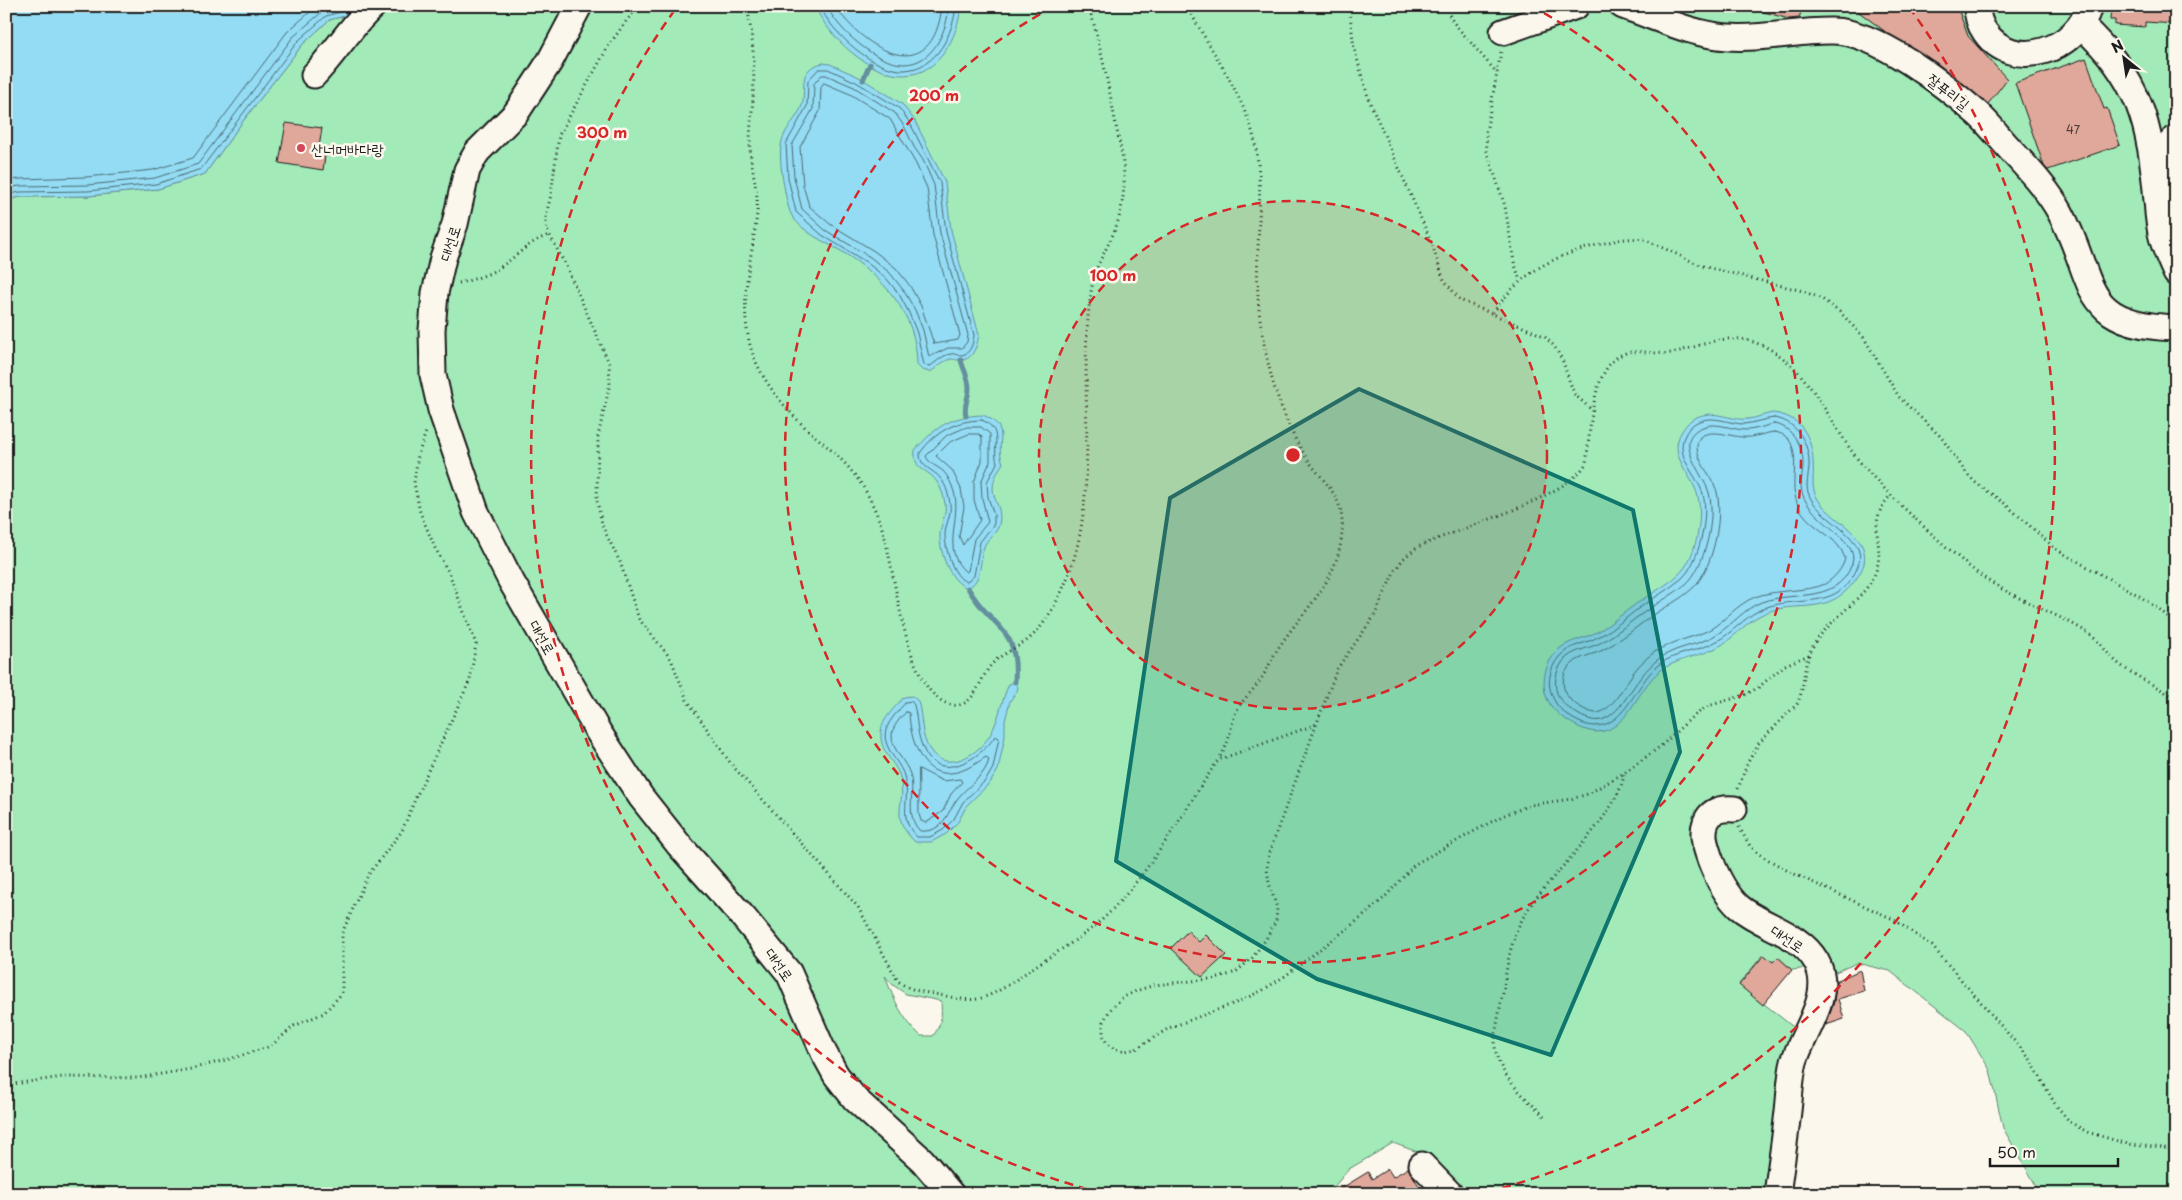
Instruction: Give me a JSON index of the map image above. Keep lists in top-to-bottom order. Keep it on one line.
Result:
{"streets":{"lane":["잘푸리길","대선로"]},"places":["산너머바다랑"],"house_numbers":["47"],"scale_bar":"50 m","north":"top left","rings":["200 m","300 m","100 m"]}
